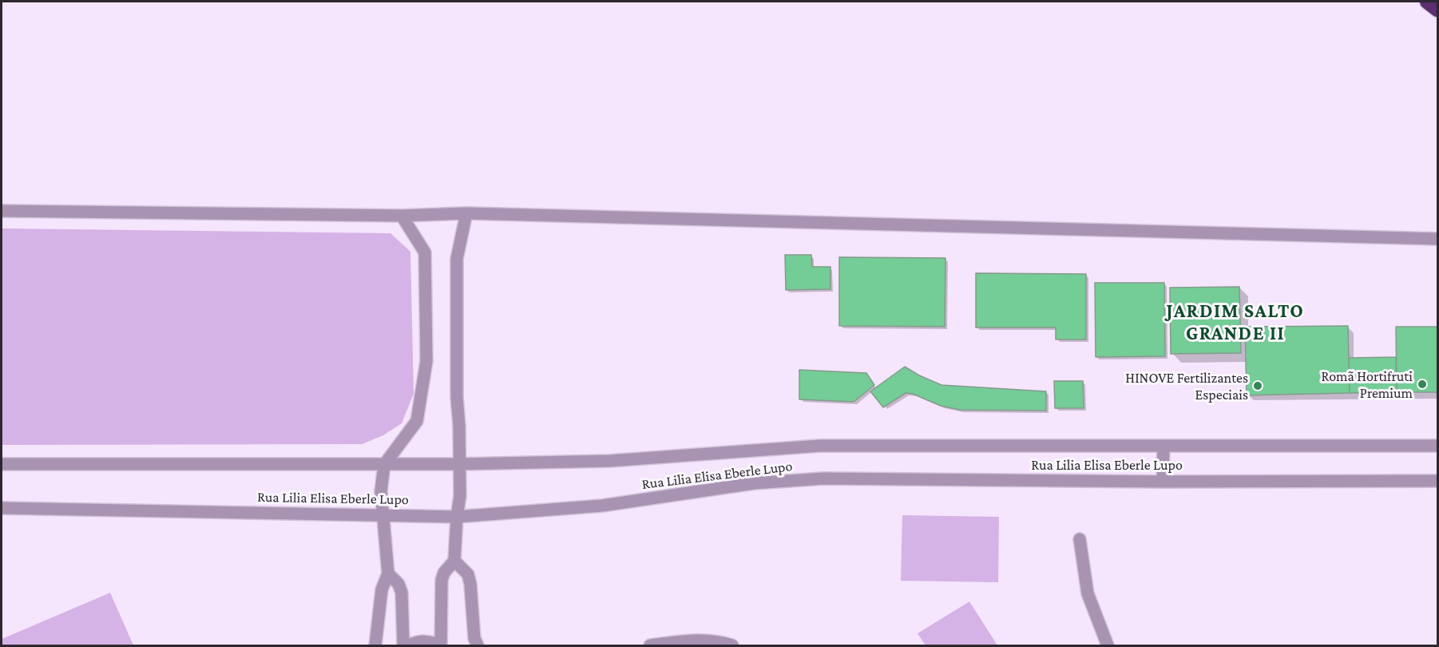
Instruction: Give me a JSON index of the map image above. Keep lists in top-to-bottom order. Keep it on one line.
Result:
{"streets":{"street":["Rua Lilia Elisa Eberle Lupo"]},"districts":["JARDIM SALTO GRANDE II"],"places":["Romã Hortifruti Premium","HINOVE Fertilizantes Especiais"]}
